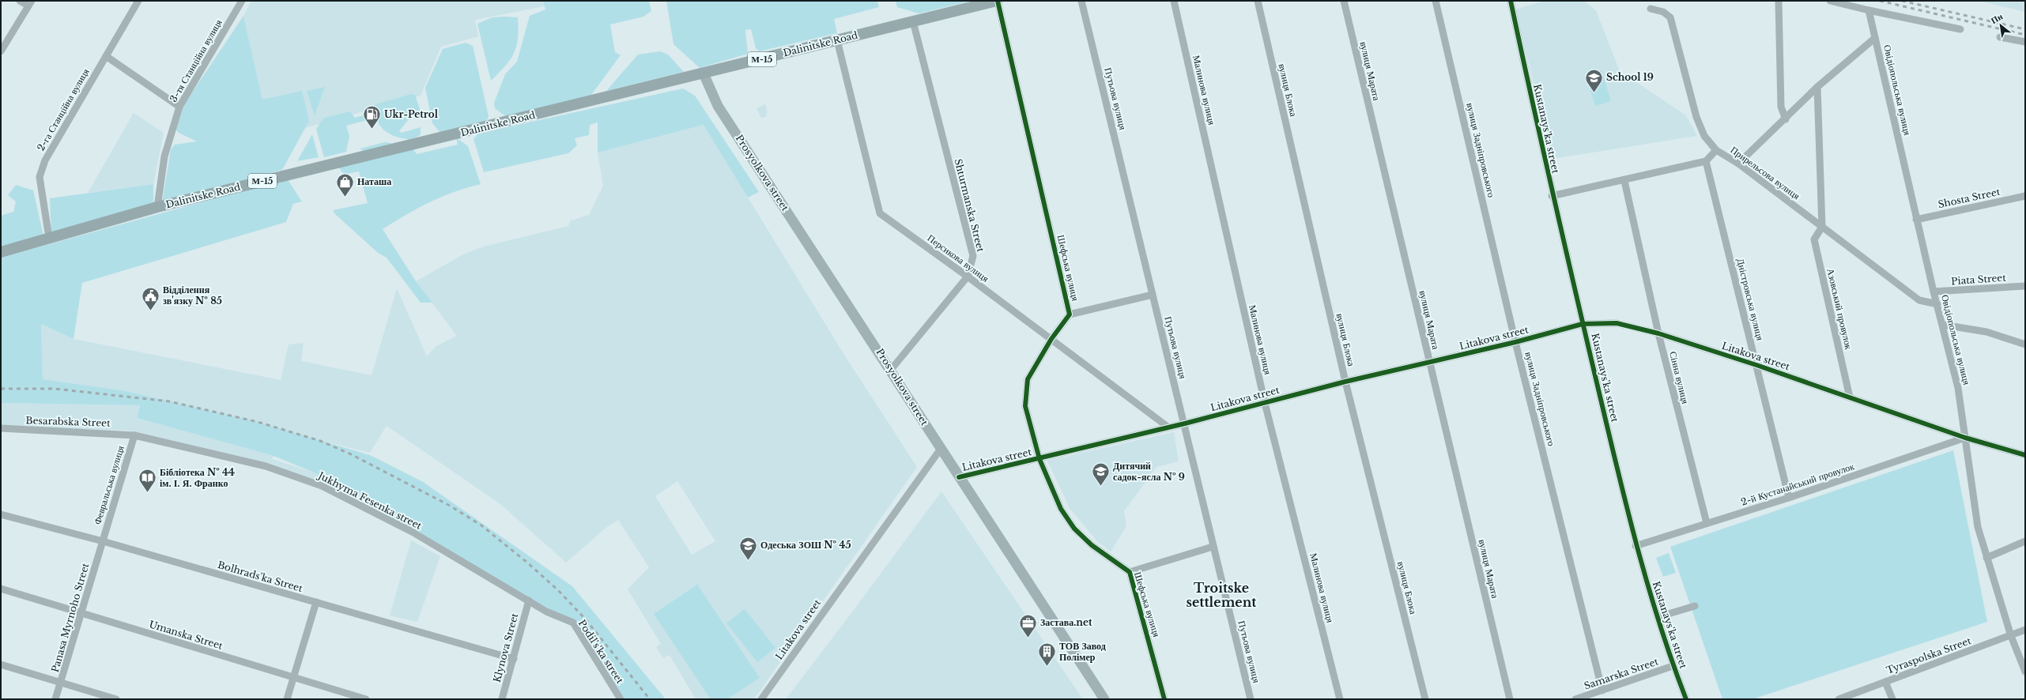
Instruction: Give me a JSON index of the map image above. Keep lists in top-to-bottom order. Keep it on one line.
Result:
{"streets":{"main road":["Dalinitske Road","М-15"],"street":["3-тя Станційна вулиця","вулиця Марата","Малинова вулиця","вулиця Блока","Овідіопольська вулиця","Путьова вулиця","2-га Станційна вулиця","Kustanays'ka street","вулиця Задніпровського","Prosyolkova street","Прирельсова вулиця","Shosta Street","Shturmanska Street","Персикова вулиця","Шефська вулиця","Piata Street","Дністровська вулиця","Азовський провулок","Litakova street","Сінна вулиця","Besarabska Street","2-й Кустанайський провулок","Февральська вулиця","Jukhyma Fesenka street","Bolhrads'ka Street","Panasa Myrnoho Street","Umanska Street","Klynova Street","Podil's'ka street","Tyraspolska Street","Samarska Street"]},"crossings":[["Dalinitske Road","3-тя Станційна вулиця"],["Dalinitske Road","2-га Станційна вулиця"],["Dalinitske Road","Prosyolkova street"],["Dalinitske Road","Shturmanska Street"],["Dalinitske Road","Персикова вулиця"],["Dalinitske Road","Шефська вулиця"],["вулиця Марата","Litakova street"],["Малинова вулиця","Litakova street"],["вулиця Блока","Litakova street"],["Овідіопольська вулиця","Прирельсова вулиця"],["Овідіопольська вулиця","Shosta Street"],["Овідіопольська вулиця","Piata Street"],["Овідіопольська вулиця","Litakova street"],["Овідіопольська вулиця","2-й Кустанайський провулок"],["Овідіопольська вулиця","Tyraspolska Street"],["Путьова вулиця","Litakova street"],["Kustanays'ka street","Litakova street"],["Kustanays'ka street","2-й Кустанайський провулок"],["Kustanays'ka street","Samarska Street"],["вулиця Задніпровського","Litakova street"],["вулиця Задніпровського","Samarska Street"],["Prosyolkova street","Shturmanska Street"],["Prosyolkova street","Litakova street"],["Прирельсова вулиця","Азовський провулок"],["Shturmanska Street","Персикова вулиця"],["Персикова вулиця","Шефська вулиця"],["Персикова вулиця","Litakova street"],["Шефська вулиця","Litakova street"],["Дністровська вулиця","Litakova street"],["Дністровська вулиця","2-й Кустанайський провулок"],["Азовський провулок","Litakova street"],["Litakova street","Сінна вулиця"],["Litakova street","2-й Кустанайський провулок"],["Сінна вулиця","2-й Кустанайський провулок"],["Besarabska Street","Февральська вулиця"],["Besarabska Street","Jukhyma Fesenka street"],["Февральська вулиця","Jukhyma Fesenka street"],["Февральська вулиця","Bolhrads'ka Street"],["Февральська вулиця","Panasa Myrnoho Street"],["Jukhyma Fesenka street","Klynova Street"],["Jukhyma Fesenka street","Podil's'ka street"],["Bolhrads'ka Street","Panasa Myrnoho Street"],["Bolhrads'ka Street","Klynova Street"],["Panasa Myrnoho Street","Umanska Street"],["Klynova Street","Podil's'ka street"]],"districts":["Troitske settlement"],"places":{"school or university":["School 19","Дитячий садок-ясла № 9","Одеська ЗОШ № 45"],"fuel station":["Ukr-Petrol"],"shop":["Наташа"],"public building":["Відділення зв'язку № 85"],"library":["Бібліотека № 44 ім. І. Я. Франко"],"office":["Застава.net"],"building":["ТОВ Завод Полімер"]},"north":"top left"}
